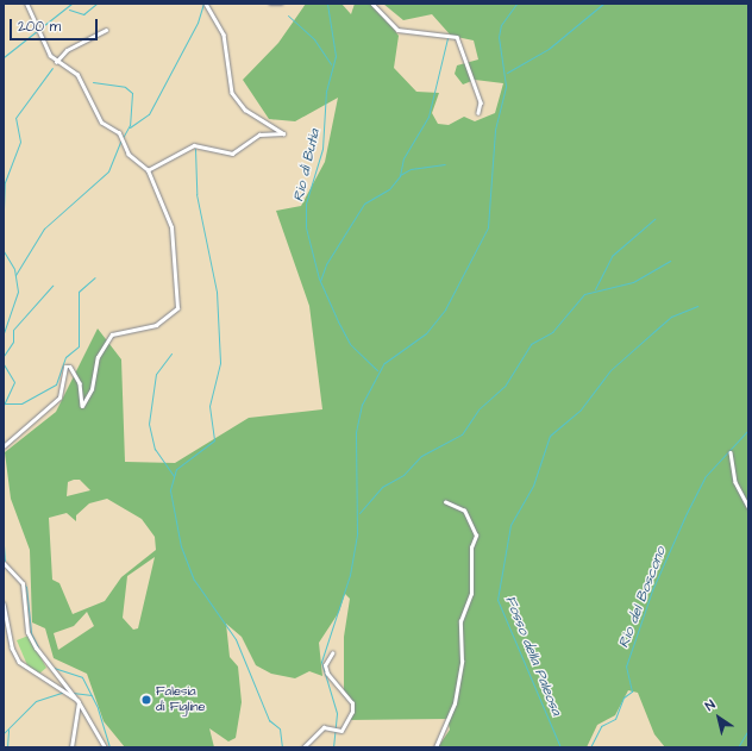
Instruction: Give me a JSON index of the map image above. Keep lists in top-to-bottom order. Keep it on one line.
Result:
{"water":["Rio di Butia","Rio del Boscono","Fosso della Paleosa"],"places":["Falesia di Figline"],"scale_bar":"200 m","north":"top left"}
